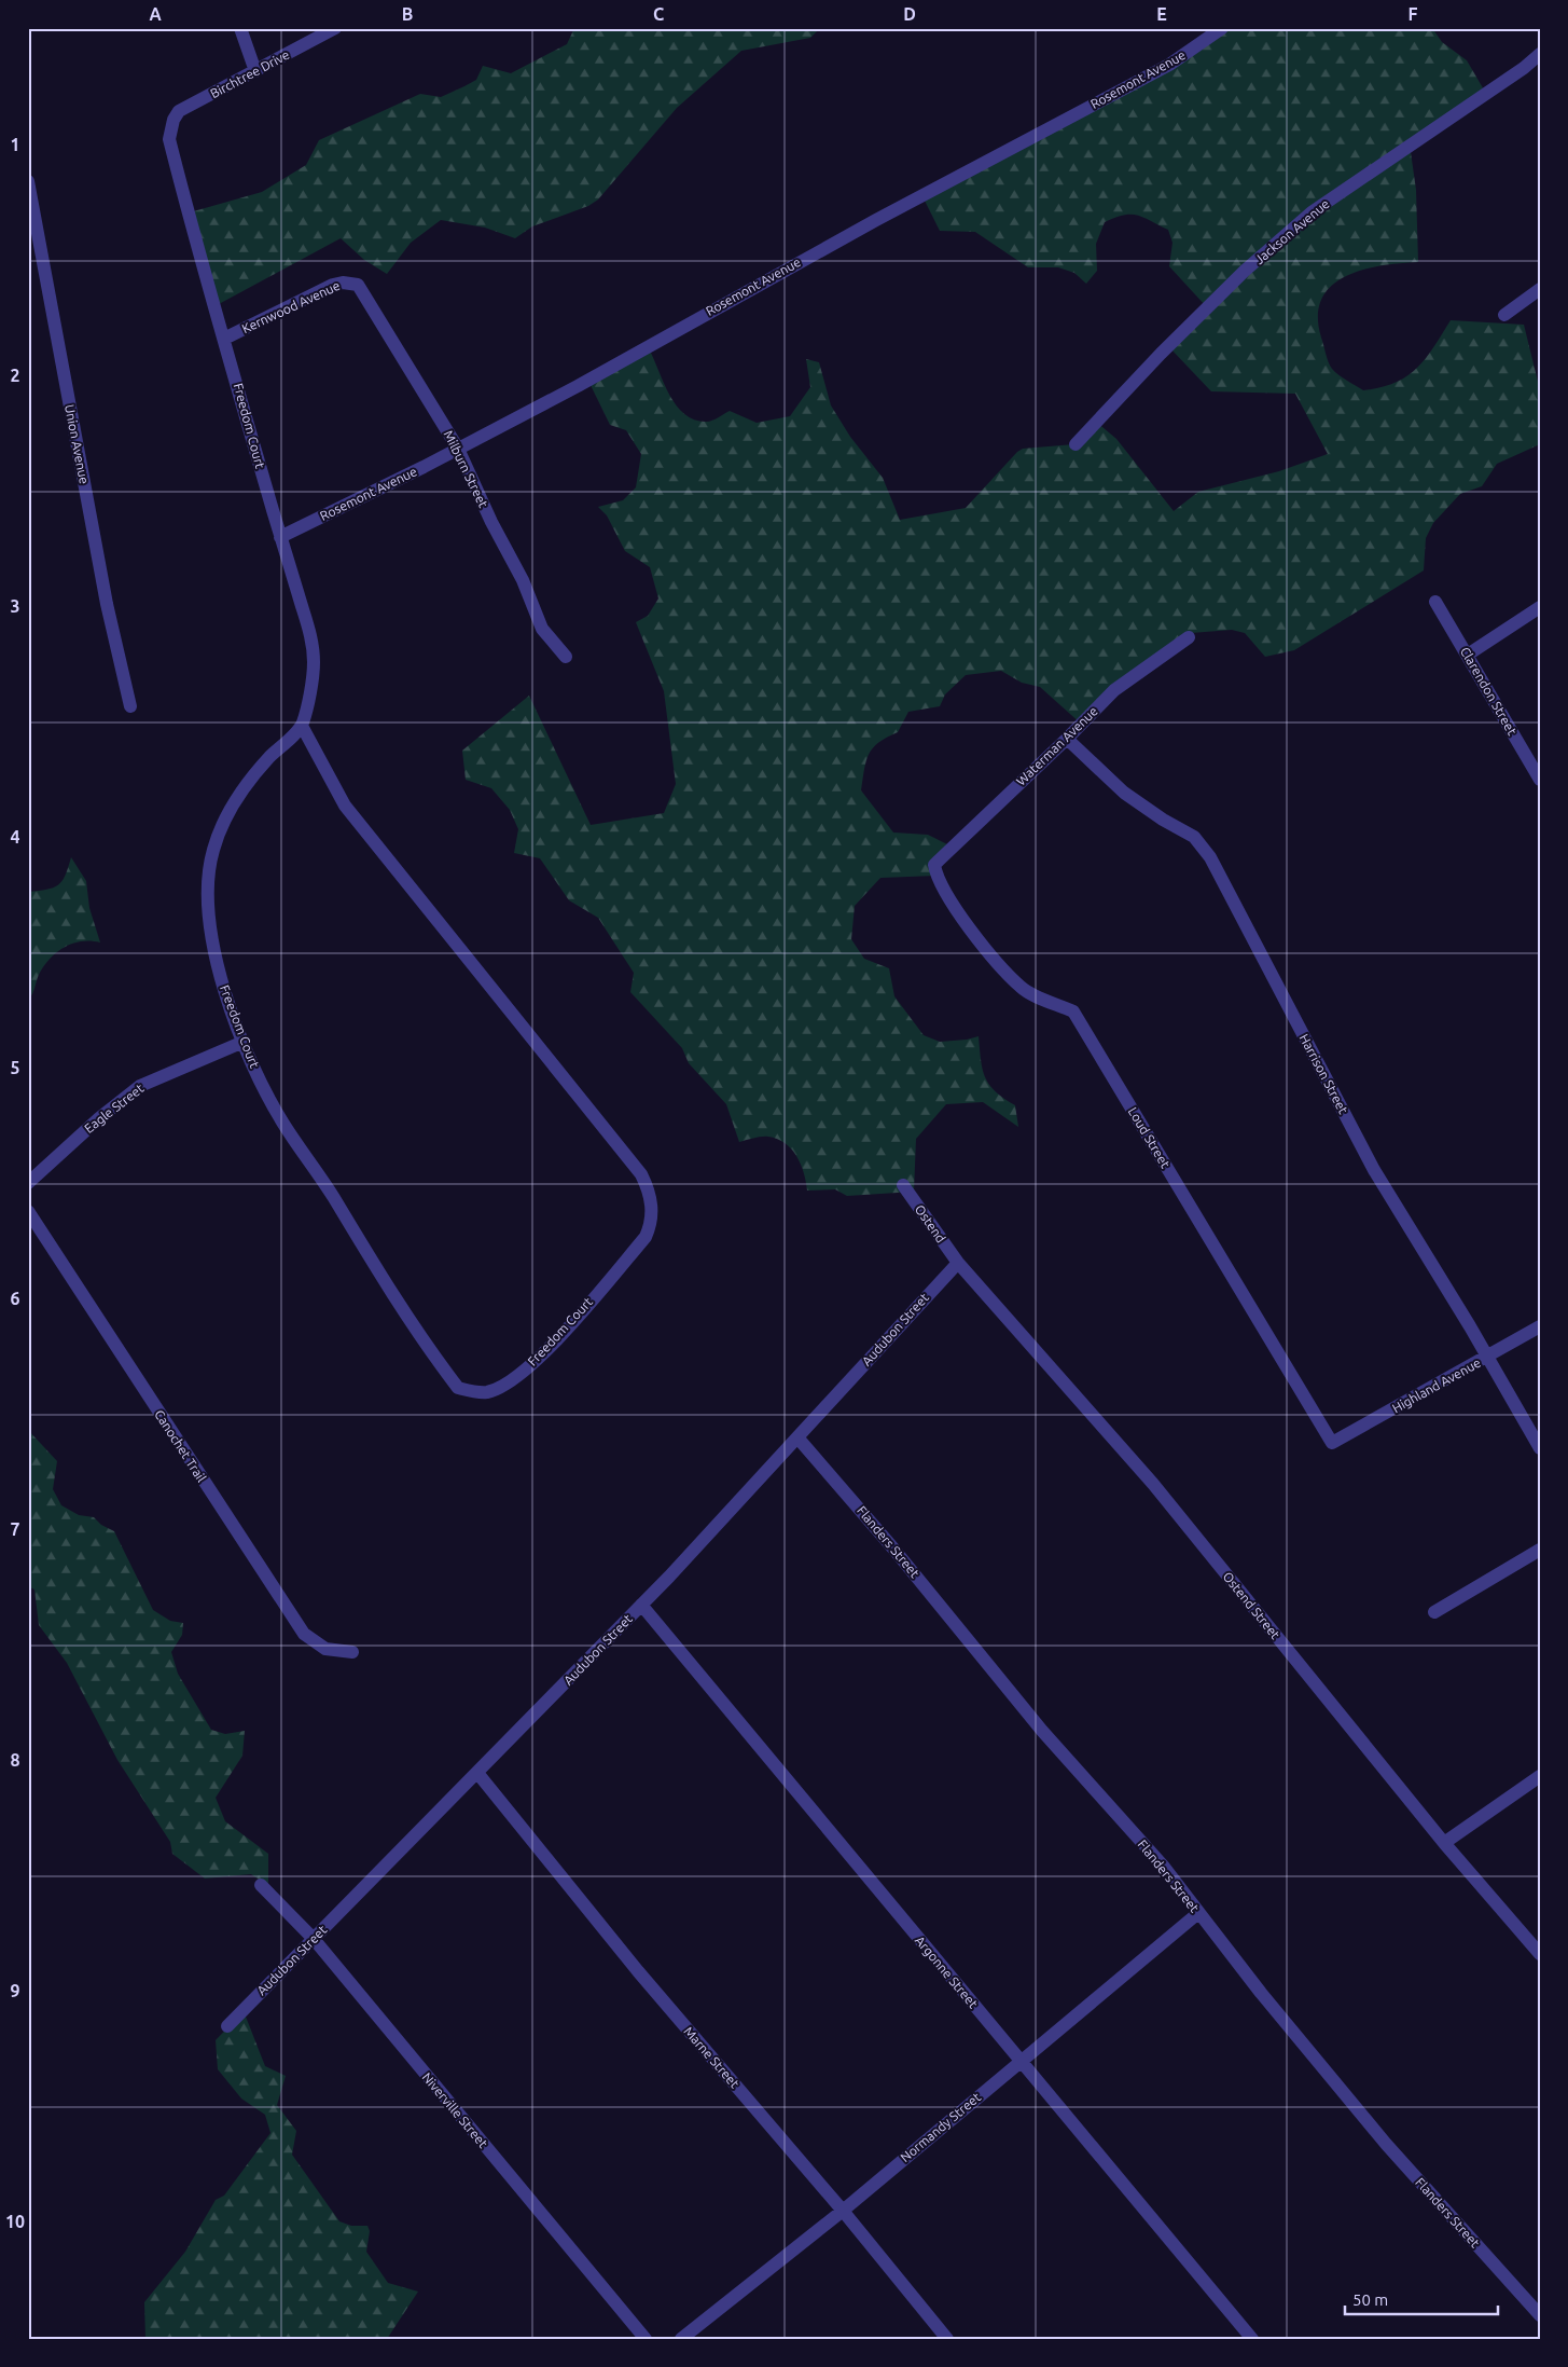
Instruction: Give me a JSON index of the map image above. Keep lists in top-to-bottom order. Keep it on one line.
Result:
{"streets":{"street":["Birchtree Drive","Rosemont Avenue","Jackson Avenue","Kernwood Avenue","Freedom Court","Union Avenue","Milburn Street","Clarendon Street","Waterman Avenue","Harrison Street","Eagle Street","Loud Street","Ostend","Audubon Street","Highland Avenue","Canochet Trail","Flanders Street","Ostend Street","Argonne Street","Marne Street","Niverville Street","Normandy Street"]},"crossings":[["Birchtree Drive","Freedom Court"],["Rosemont Avenue","Freedom Court"],["Rosemont Avenue","Milburn Street"],["Kernwood Avenue","Freedom Court"],["Kernwood Avenue","Milburn Street"],["Freedom Court","Eagle Street"],["Waterman Avenue","Harrison Street"],["Waterman Avenue","Loud Street"],["Harrison Street","Highland Avenue"],["Loud Street","Highland Avenue"],["Ostend","Audubon Street"],["Ostend","Ostend Street"],["Audubon Street","Flanders Street"],["Audubon Street","Ostend Street"],["Audubon Street","Argonne Street"],["Audubon Street","Marne Street"],["Audubon Street","Niverville Street"],["Flanders Street","Normandy Street"],["Argonne Street","Normandy Street"],["Marne Street","Normandy Street"]],"scale_bar":"50 m","grid":{"columns":["A","B","C","D","E","F"],"rows":["1","2","3","4","5","6","7","8","9","10"]}}
